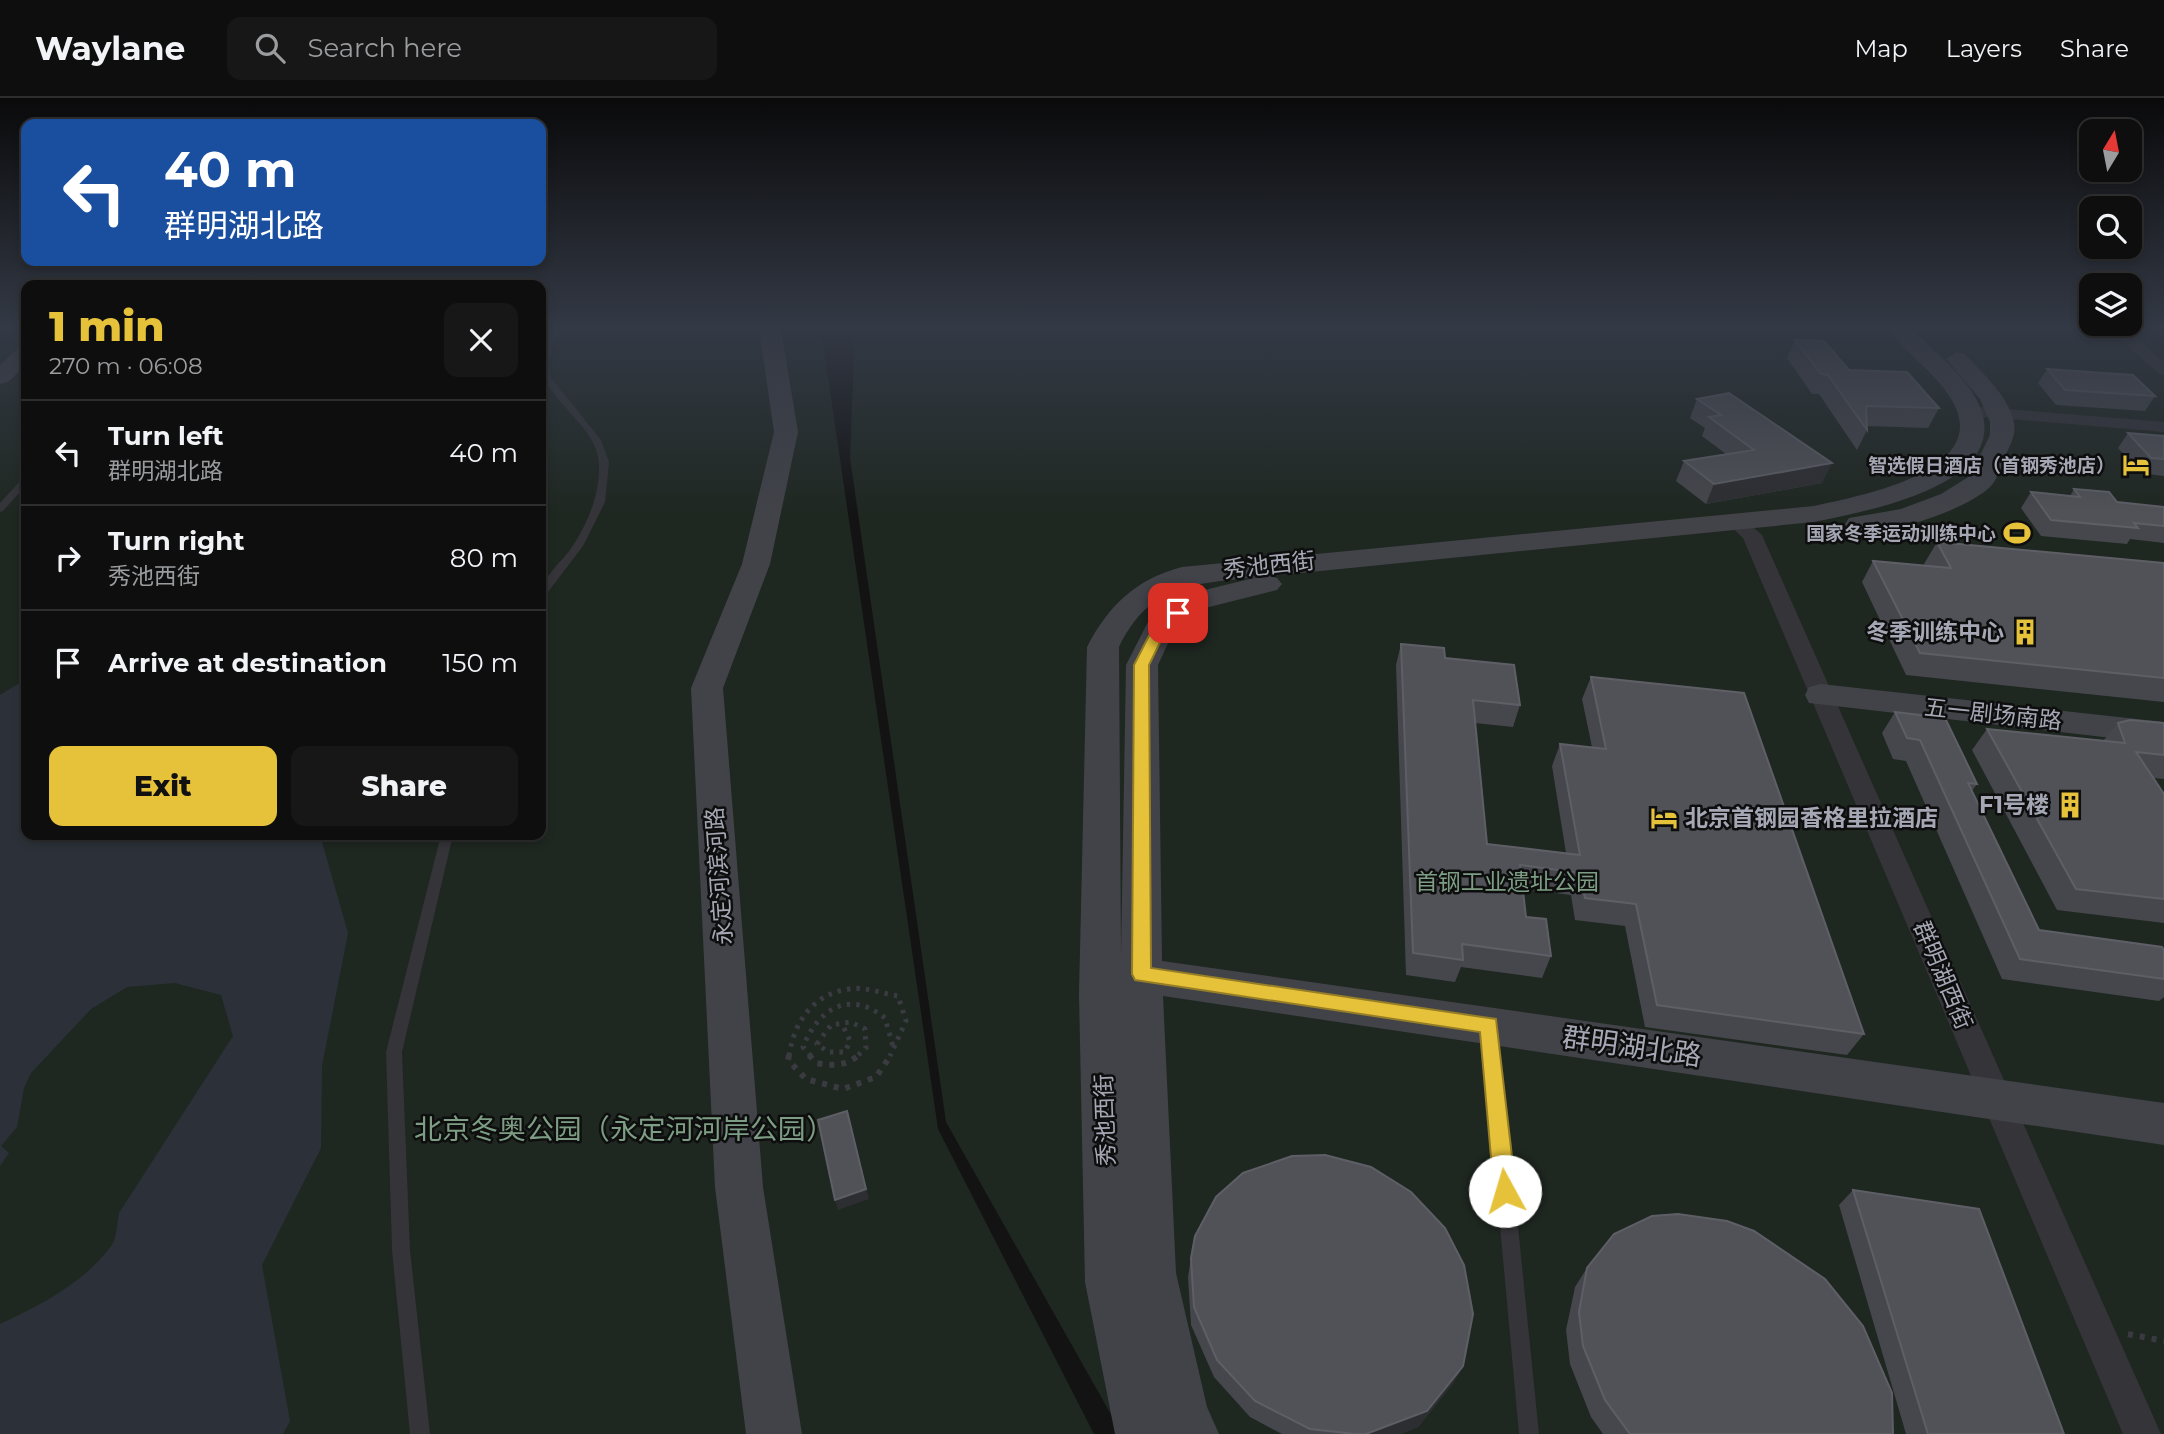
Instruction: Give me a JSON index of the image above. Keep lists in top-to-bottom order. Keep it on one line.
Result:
{"streets":{"street":["秀池西街","五一剧场南路","永定河滨河路","群明湖西街","群明湖北路"]},"crossings":[["秀池西街","群明湖西街"],["秀池西街","群明湖北路"],["五一剧场南路","群明湖西街"],["群明湖西街","群明湖北路"]],"parks":["首钢工业遗址公园","北京冬奥公园（永定河河岸公园）"],"places":{"hotel":["智选假日酒店（首钢秀池店）","北京首钢园香格里拉酒店"],"sports":["国家冬季运动训练中心"],"building":["冬季训练中心","F1号楼"]},"north":"top","page":{"header":"Waylane","search":"Search here","nav":["Map","Layers","Share"],"turn":["40 m","群明湖北路"],"heading":["1 min","270 m · 06:08"],"list":[{"name":"Turn left","note":"群明湖北路","value":"40 m"},{"name":"Turn right","note":"秀池西街","value":"80 m"},{"name":"Arrive at destination","value":"150 m"}],"buttons":["Exit","Share"]}}
